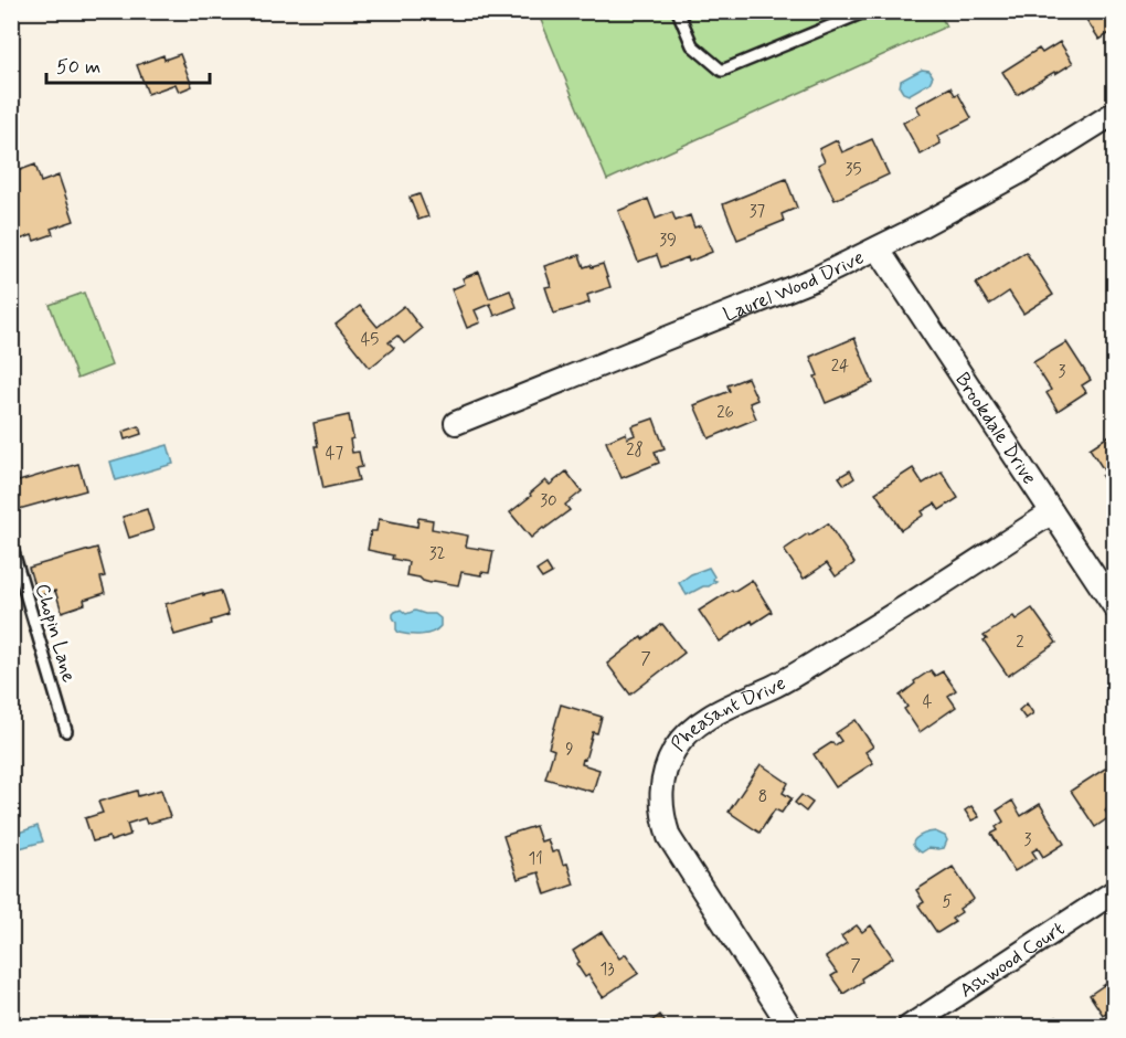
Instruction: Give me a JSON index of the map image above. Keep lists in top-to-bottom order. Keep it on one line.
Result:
{"streets":{"street":["Laurel Wood Drive","Brookdale Drive","Pheasant Drive","Ashwood Court"],"lane":["Chopin Lane"]},"crossings":[["Laurel Wood Drive","Brookdale Drive"],["Brookdale Drive","Pheasant Drive"]],"house_numbers":["35","37","39","45","24","3","26","28","47","30","32","2","7","4","9","8","3","11","5","7","13"],"scale_bar":"50 m"}
